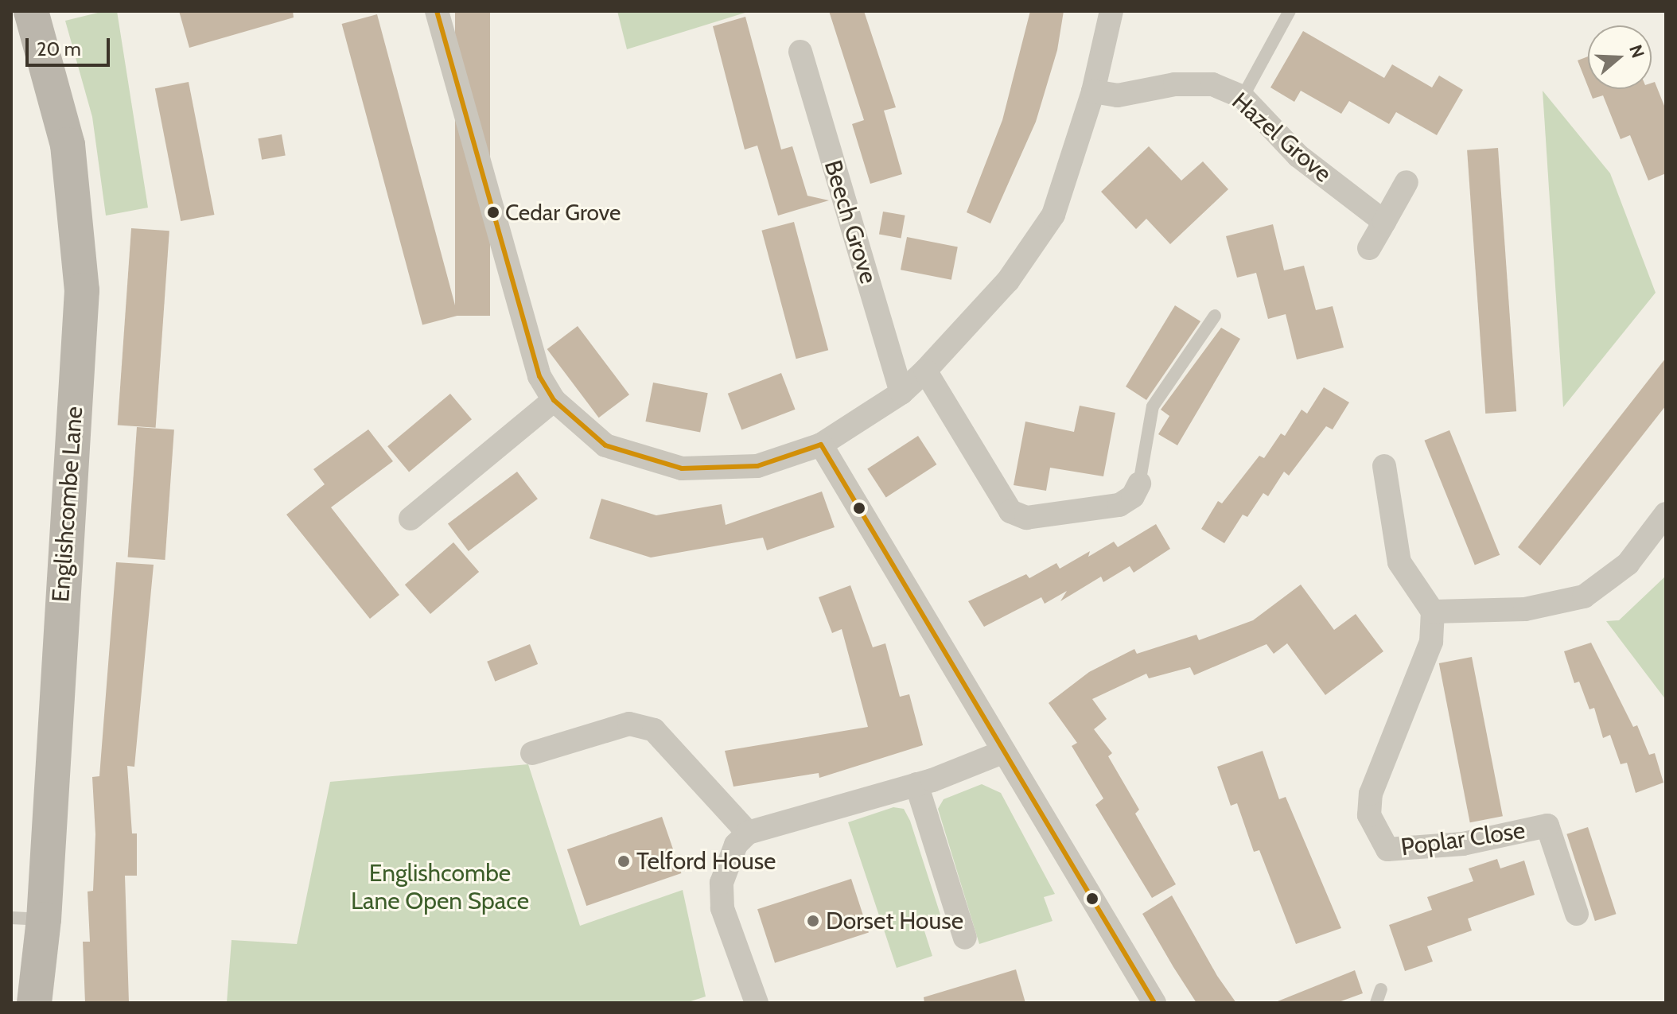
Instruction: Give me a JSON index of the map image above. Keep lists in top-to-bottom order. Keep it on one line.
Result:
{"streets":{"street":["Hazel Grove","Beech Grove","Englishcombe Lane","Poplar Close"]},"parks":["Englishcombe Lane Open Space"],"places":["Cedar Grove","Telford House","Dorset House"],"scale_bar":"20 m","north":"right"}
